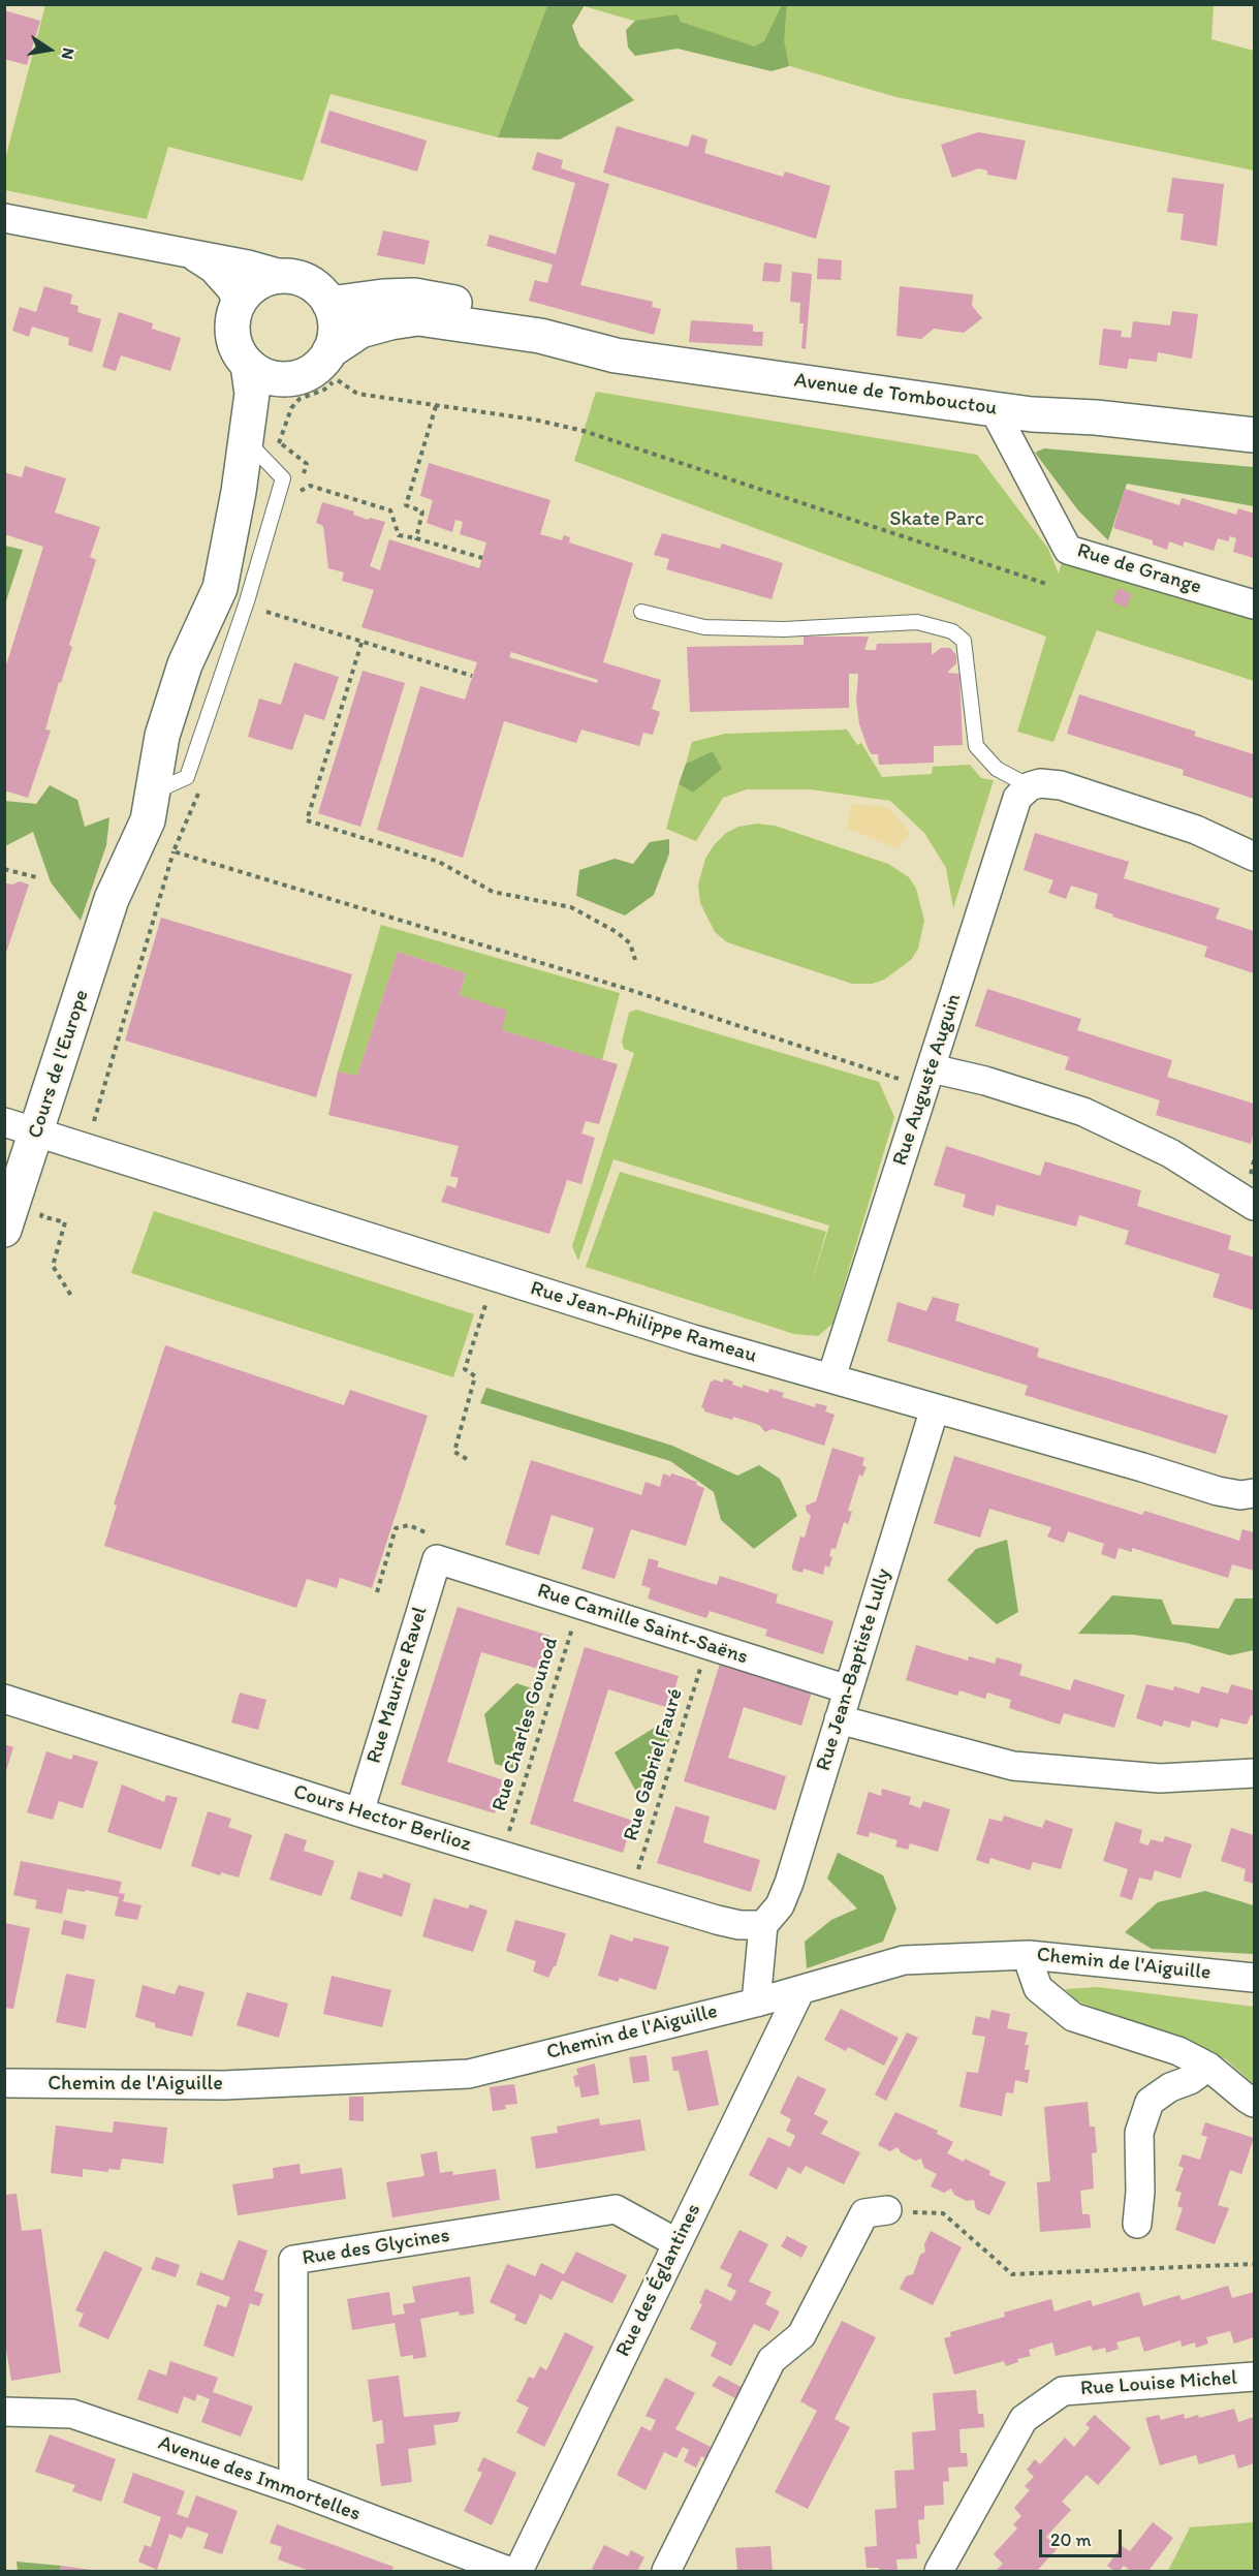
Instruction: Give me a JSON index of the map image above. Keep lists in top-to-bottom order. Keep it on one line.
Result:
{"streets":{"street":["Avenue de Tombouctou","Rue de Grange","Cours de l'Europe","Rue Auguste Auguin","Rue Jean-Philippe Rameau","Rue Camille Saint-Saëns","Rue Jean-Baptiste Lully","Rue Maurice Ravel","Cours Hector Berlioz","Chemin de l'Aiguille","Rue des Glycines","Rue des Églantines","Rue Louise Michel","Avenue des Immortelles"],"path":["Rue Charles Gounod","Rue Gabriel Fauré"]},"crossings":[["Avenue de Tombouctou","Rue de Grange"],["Avenue de Tombouctou","Cours de l'Europe"],["Cours de l'Europe","Rue Jean-Philippe Rameau"],["Rue Auguste Auguin","Rue Jean-Philippe Rameau"],["Rue Jean-Philippe Rameau","Rue Jean-Baptiste Lully"],["Rue Camille Saint-Saëns","Rue Jean-Baptiste Lully"],["Rue Camille Saint-Saëns","Rue Maurice Ravel"],["Rue Camille Saint-Saëns","Rue Charles Gounod"],["Rue Camille Saint-Saëns","Rue Gabriel Fauré"],["Rue Jean-Baptiste Lully","Cours Hector Berlioz"],["Rue Maurice Ravel","Cours Hector Berlioz"],["Rue Charles Gounod","Cours Hector Berlioz"],["Rue Gabriel Fauré","Cours Hector Berlioz"],["Chemin de l'Aiguille","Rue des Églantines"],["Rue des Glycines","Rue des Églantines"],["Rue des Glycines","Avenue des Immortelles"]],"parks":["Skate Parc"],"scale_bar":"20 m","north":"right"}
